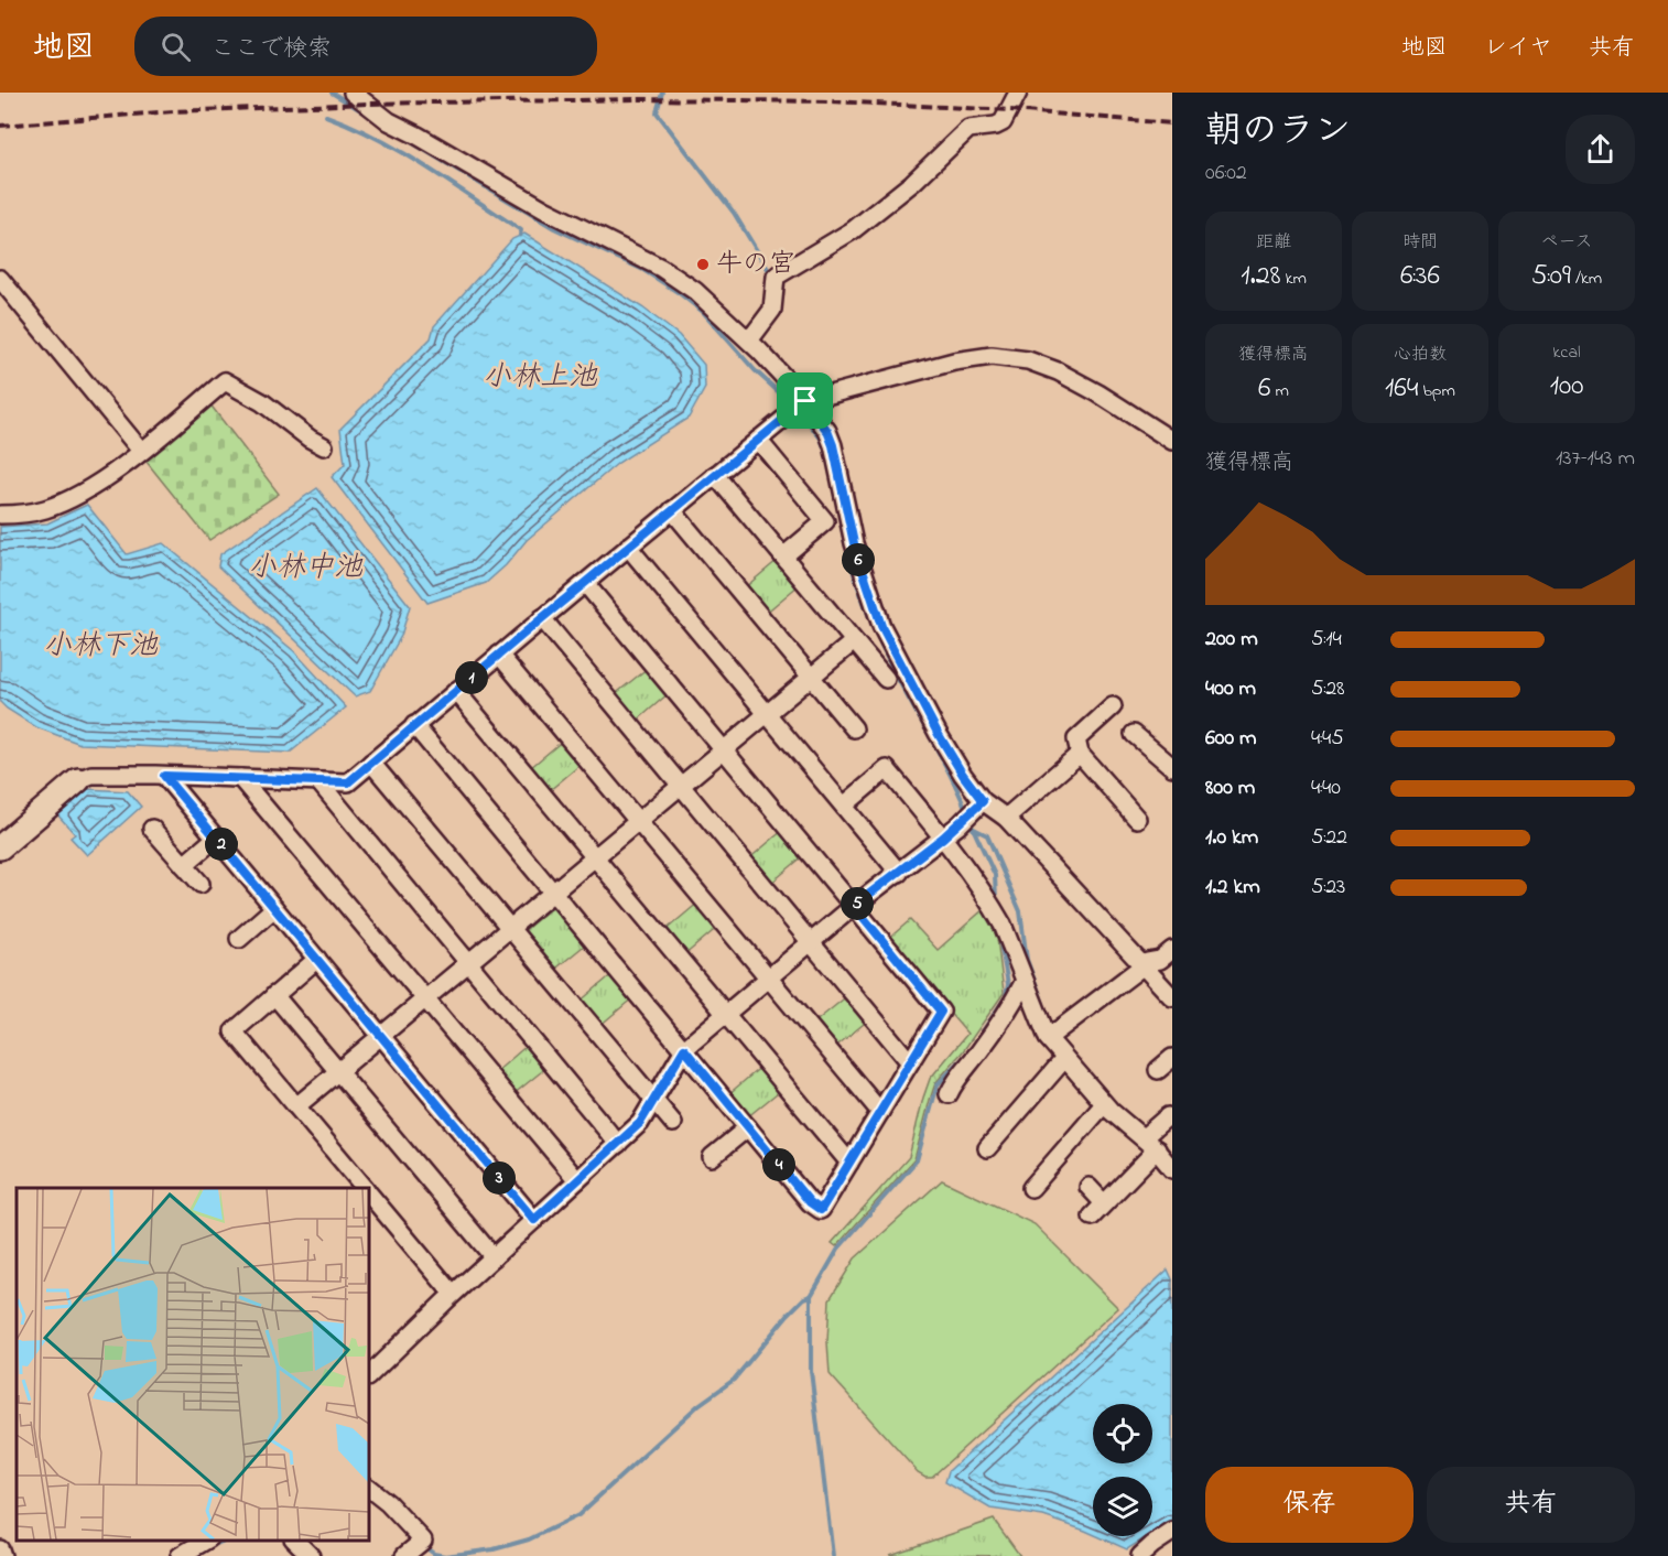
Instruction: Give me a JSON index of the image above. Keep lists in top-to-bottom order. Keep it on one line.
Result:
{"water":["小林上池","小林中池","小林下池"],"places":["牛の宮"],"page":{"header":"地図","search":"ここで検索","nav":["地図","レイヤ","共有"],"heading":["朝のラン","06:02"],"stats":[["距離","1.28 km"],["時間","6:36"],["ペース","5:09 /km"],["獲得標高","6 m"],["心拍数","164 bpm"],["kcal","100"]],"chart":["獲得標高","137–143 m"],"pins":["6","1","2","5","4","3"],"list":[{"name":"200 m","note":"5:14"},{"name":"400 m","note":"5:28"},{"name":"600 m","note":"4:45"},{"name":"800 m","note":"4:40"},{"name":"1.0 km","note":"5:22"},{"name":"1.2 km","note":"5:23"}],"buttons":["保存","共有"]}}
